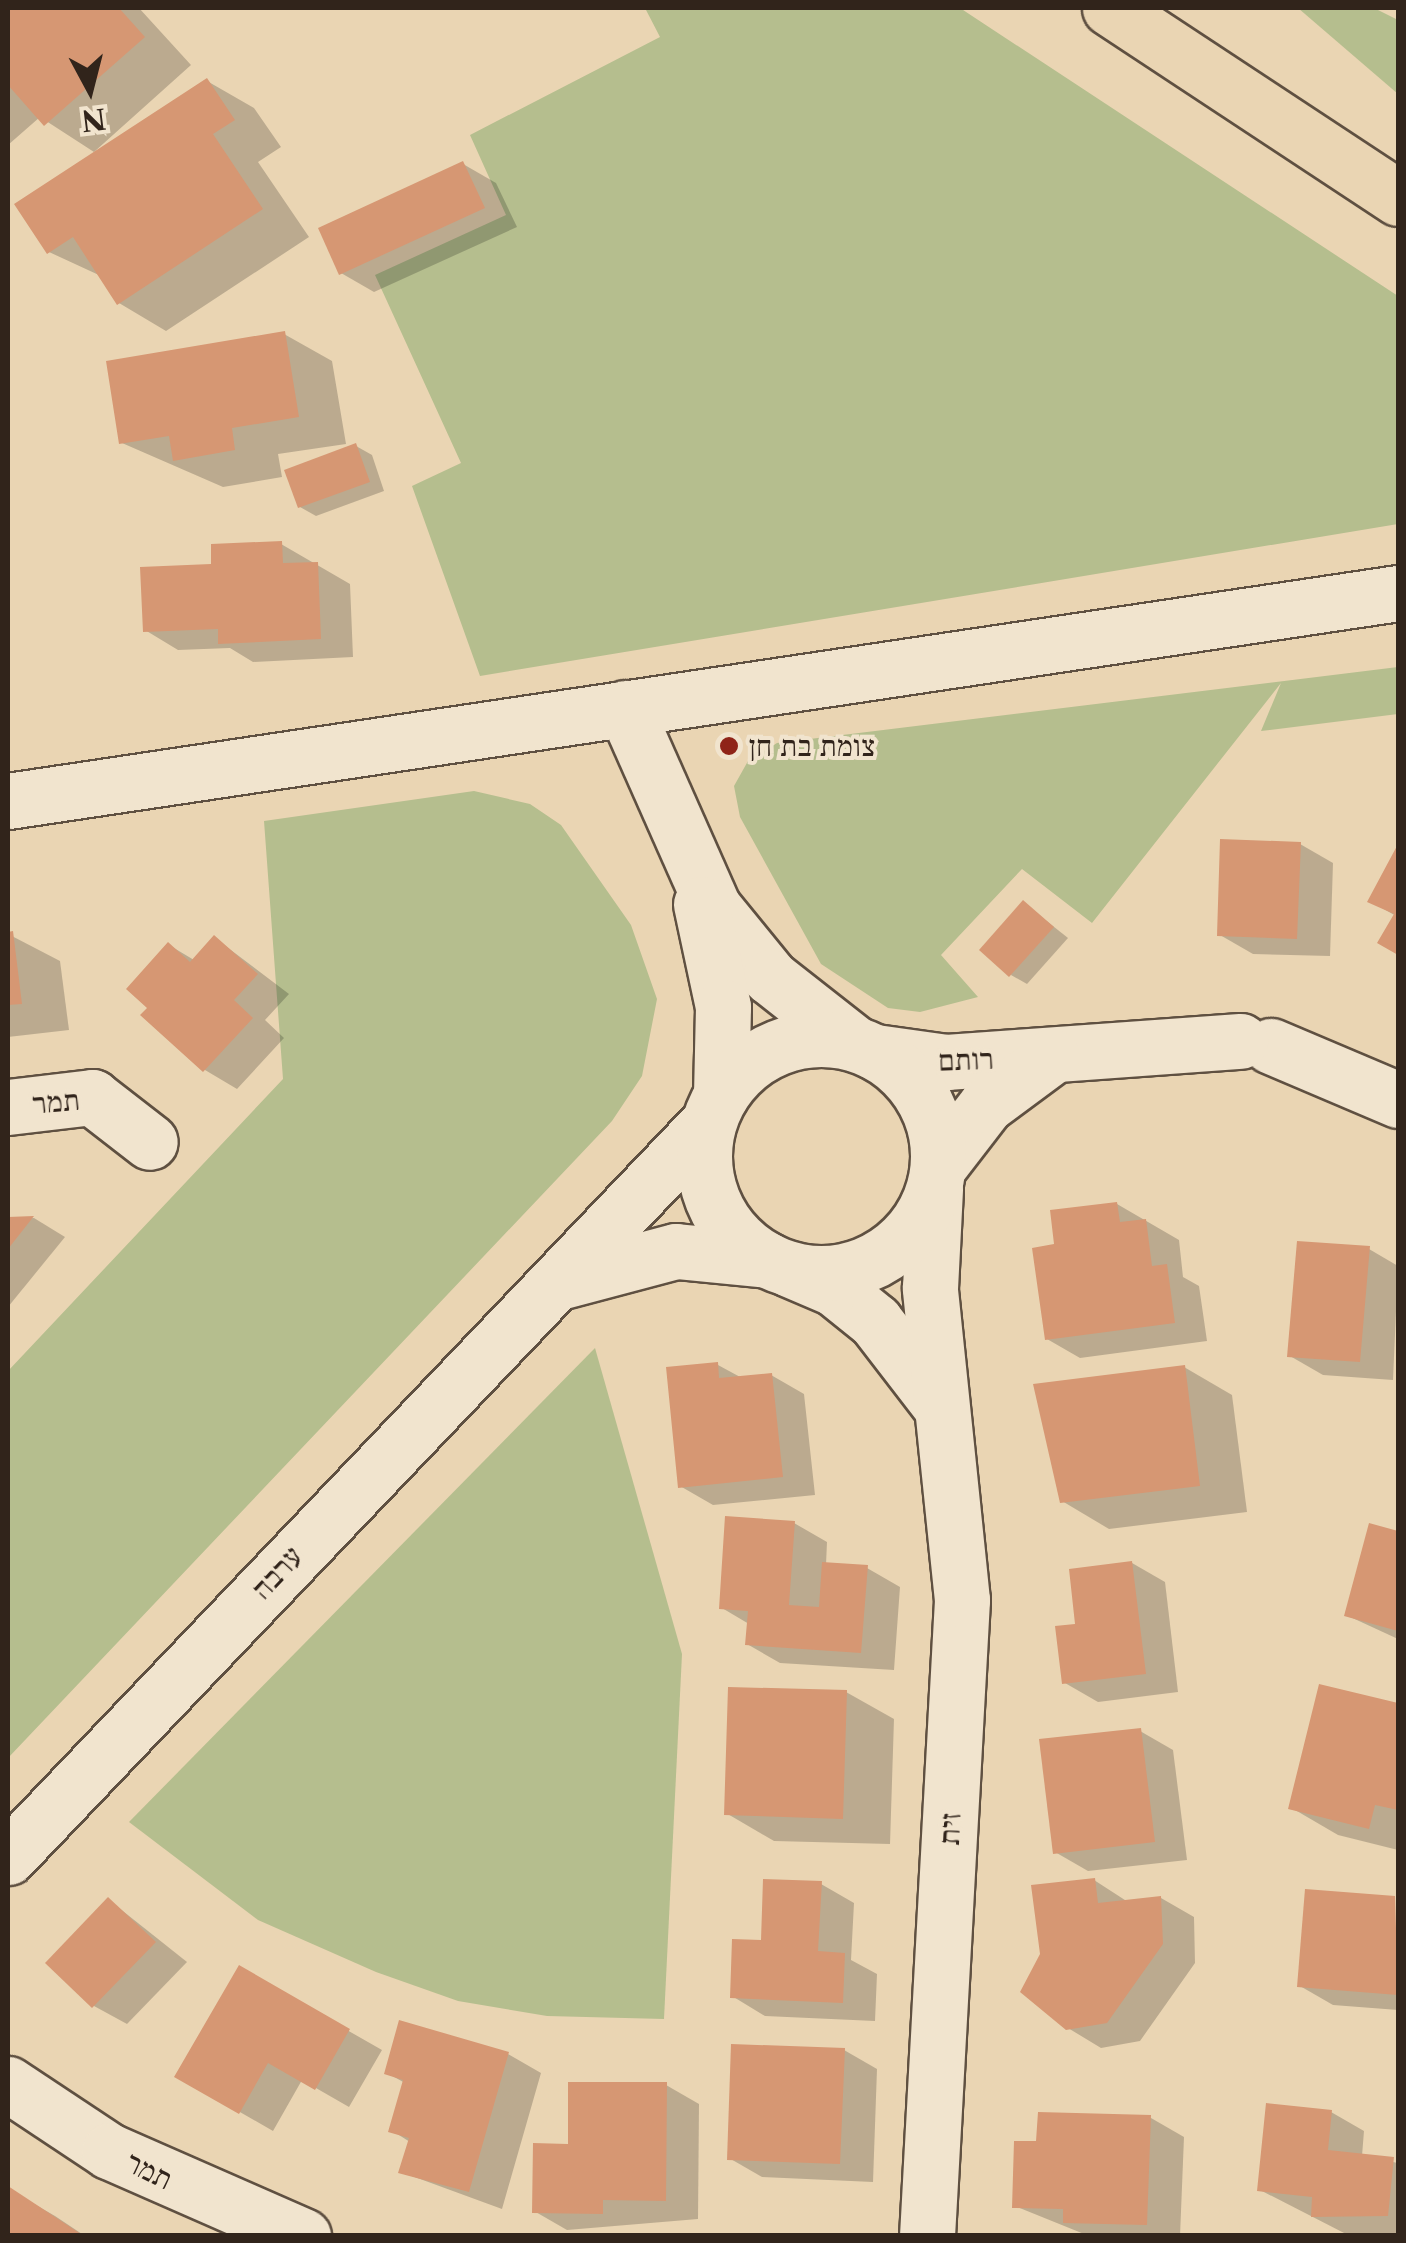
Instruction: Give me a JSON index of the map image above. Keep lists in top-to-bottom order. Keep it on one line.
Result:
{"streets":{"street":["רותם","תמר","ערבה","זית"]},"crossings":[["רותם","ערבה"],["רותם","זית"],["ערבה","זית"]],"places":["צומת בת חן"],"north":"bottom"}
